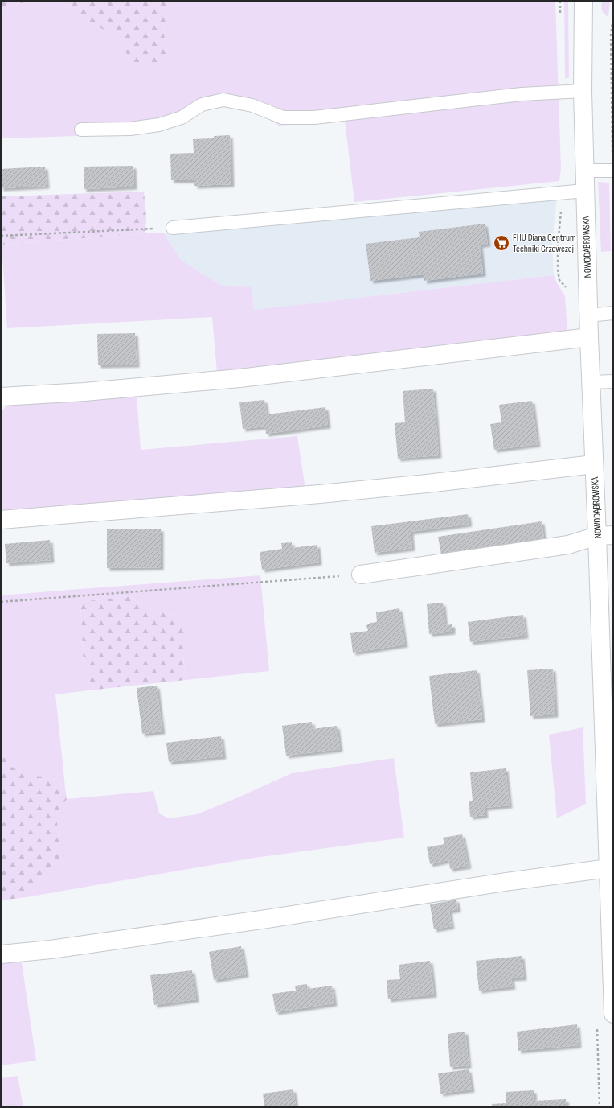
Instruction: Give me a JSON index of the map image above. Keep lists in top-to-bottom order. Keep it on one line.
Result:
{"streets":{"street":["NOWODĄBROWSKA"]},"places":{"supermarket":["FHU Diana Centrum Techniki Grzewczej"]}}
